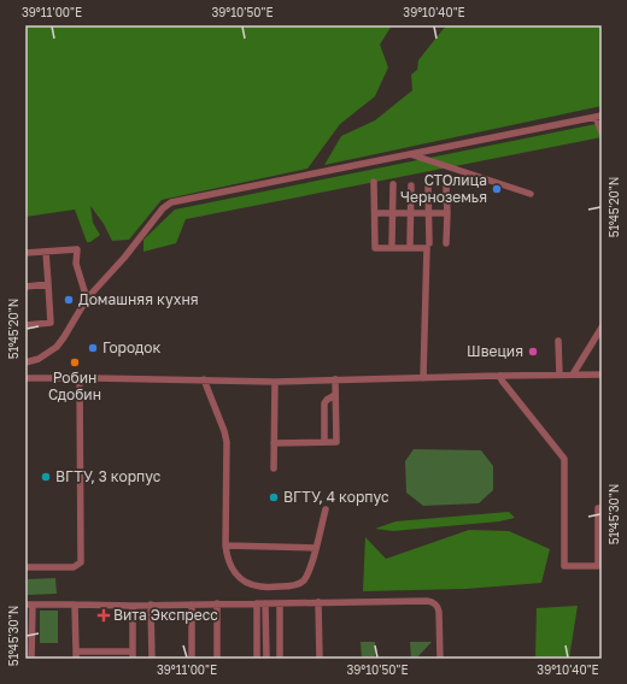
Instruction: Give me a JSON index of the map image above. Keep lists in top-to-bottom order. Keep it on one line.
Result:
{"places":{"other":["СТОлица Черноземья","Домашняя кухня","Городок","Швеция","Робин Сдобин","ВГТУ, 3 корпус","ВГТУ, 4 корпус"],"health":["Вита Экспресс"]},"coordinates":["39°11'00\"E","39°10'50\"E","39°10'40\"E","51°45'20\"N","51°45'30\"N"]}
